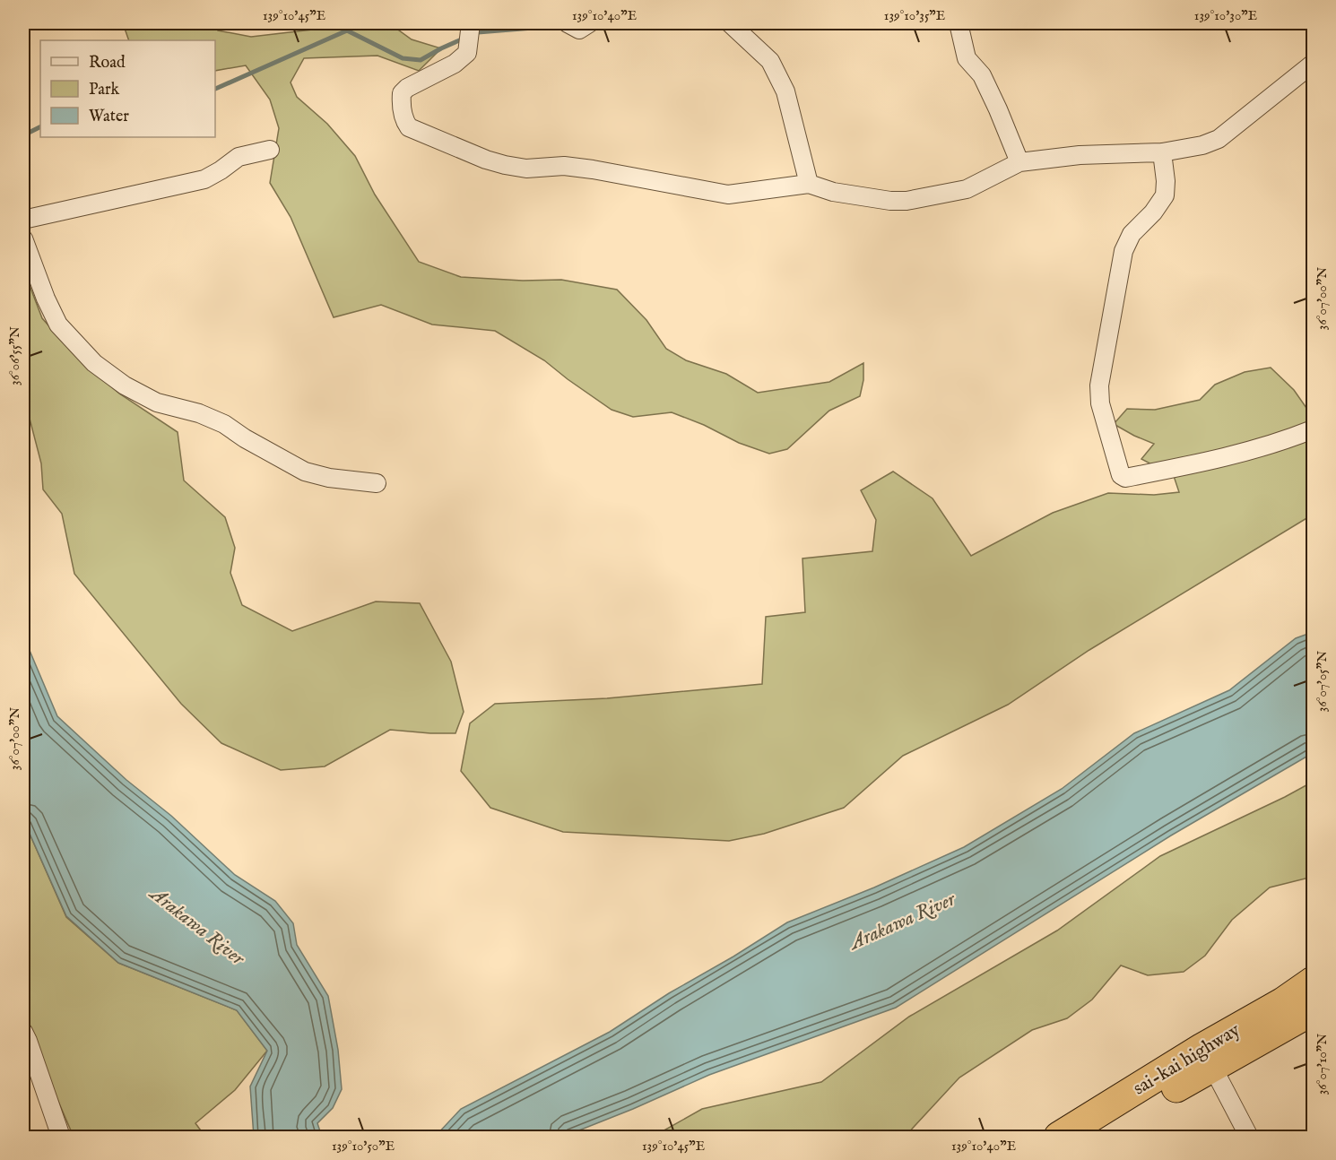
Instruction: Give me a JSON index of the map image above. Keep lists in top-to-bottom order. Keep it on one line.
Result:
{"streets":{"highway":["sai-kai highway"]},"water":["Arakawa River"],"legend":["Road","Park","Water"],"coordinates":["139°10'45\"E","139°10'40\"E","139°10'35\"E","139°10'30\"E","36°07'00\"N","36°06'55\"N","36°07'05\"N","36°07'10\"N","139°10'50\"E"]}
